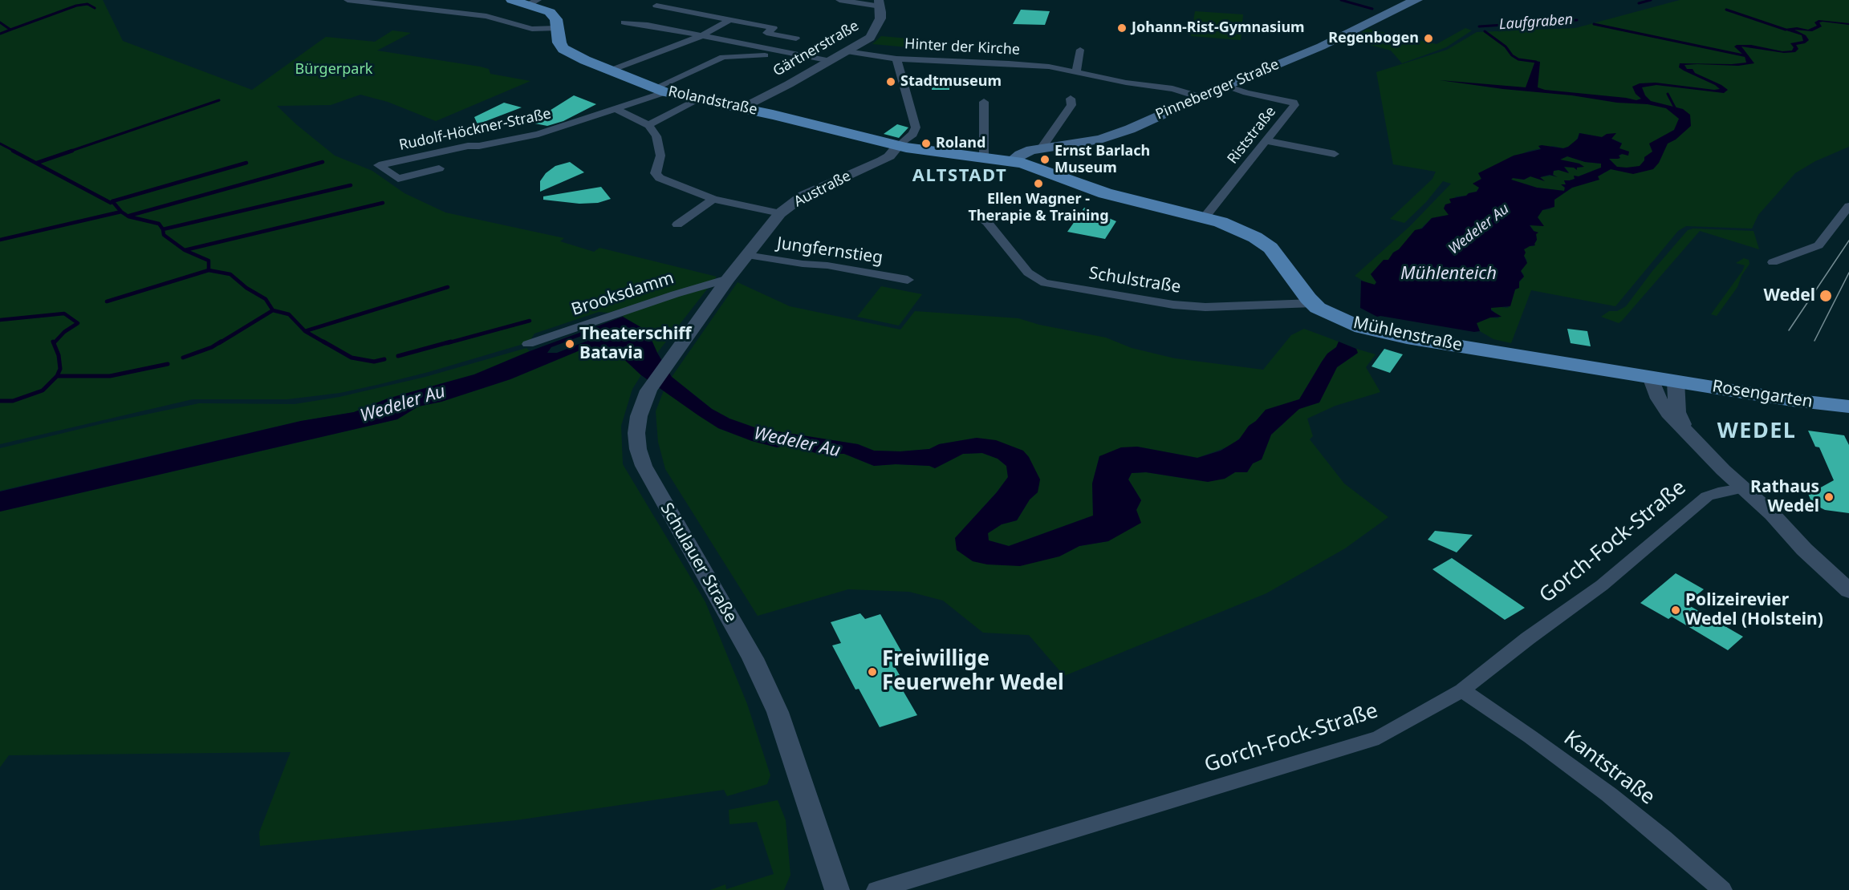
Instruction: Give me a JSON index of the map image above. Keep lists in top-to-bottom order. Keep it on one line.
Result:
{"streets":{"main road":["Pinneberger Straße","Rolandstraße","Mühlenstraße","Rosengarten"],"street":["Hinter der Kirche","Gärtnerstraße","Rudolf-Höckner-Straße","Riststraße","Austraße","Jungfernstieg","Schulstraße","Brooksdamm","Gorch-Fock-Straße","Schulauer Straße","Kantstraße"]},"crossings":[["Hinter der Kirche","Gärtnerstraße"],["Hinter der Kirche","Pinneberger Straße"],["Gärtnerstraße","Rolandstraße"],["Pinneberger Straße","Riststraße"],["Pinneberger Straße","Mühlenstraße"],["Rolandstraße","Rudolf-Höckner-Straße"],["Rolandstraße","Austraße"],["Rolandstraße","Mühlenstraße"],["Riststraße","Mühlenstraße"],["Austraße","Jungfernstieg"],["Austraße","Schulauer Straße"],["Jungfernstieg","Schulauer Straße"],["Schulstraße","Mühlenstraße"],["Brooksdamm","Schulauer Straße"],["Mühlenstraße","Rosengarten"],["Gorch-Fock-Straße","Kantstraße"]],"districts":["ALTSTADT","WEDEL"],"water":["Laufgraben","Wedeler Au","Mühlenteich"],"parks":["Bürgerpark"],"places":["Johann-Rist-Gymnasium","Regenbogen","Stadtmuseum","Roland","Ernst Barlach Museum","Ellen Wagner - Therapie & Training","Wedel","Theaterschiff Batavia","Rathaus Wedel","Polizeirevier Wedel (Holstein)","Freiwillige Feuerwehr Wedel"]}
